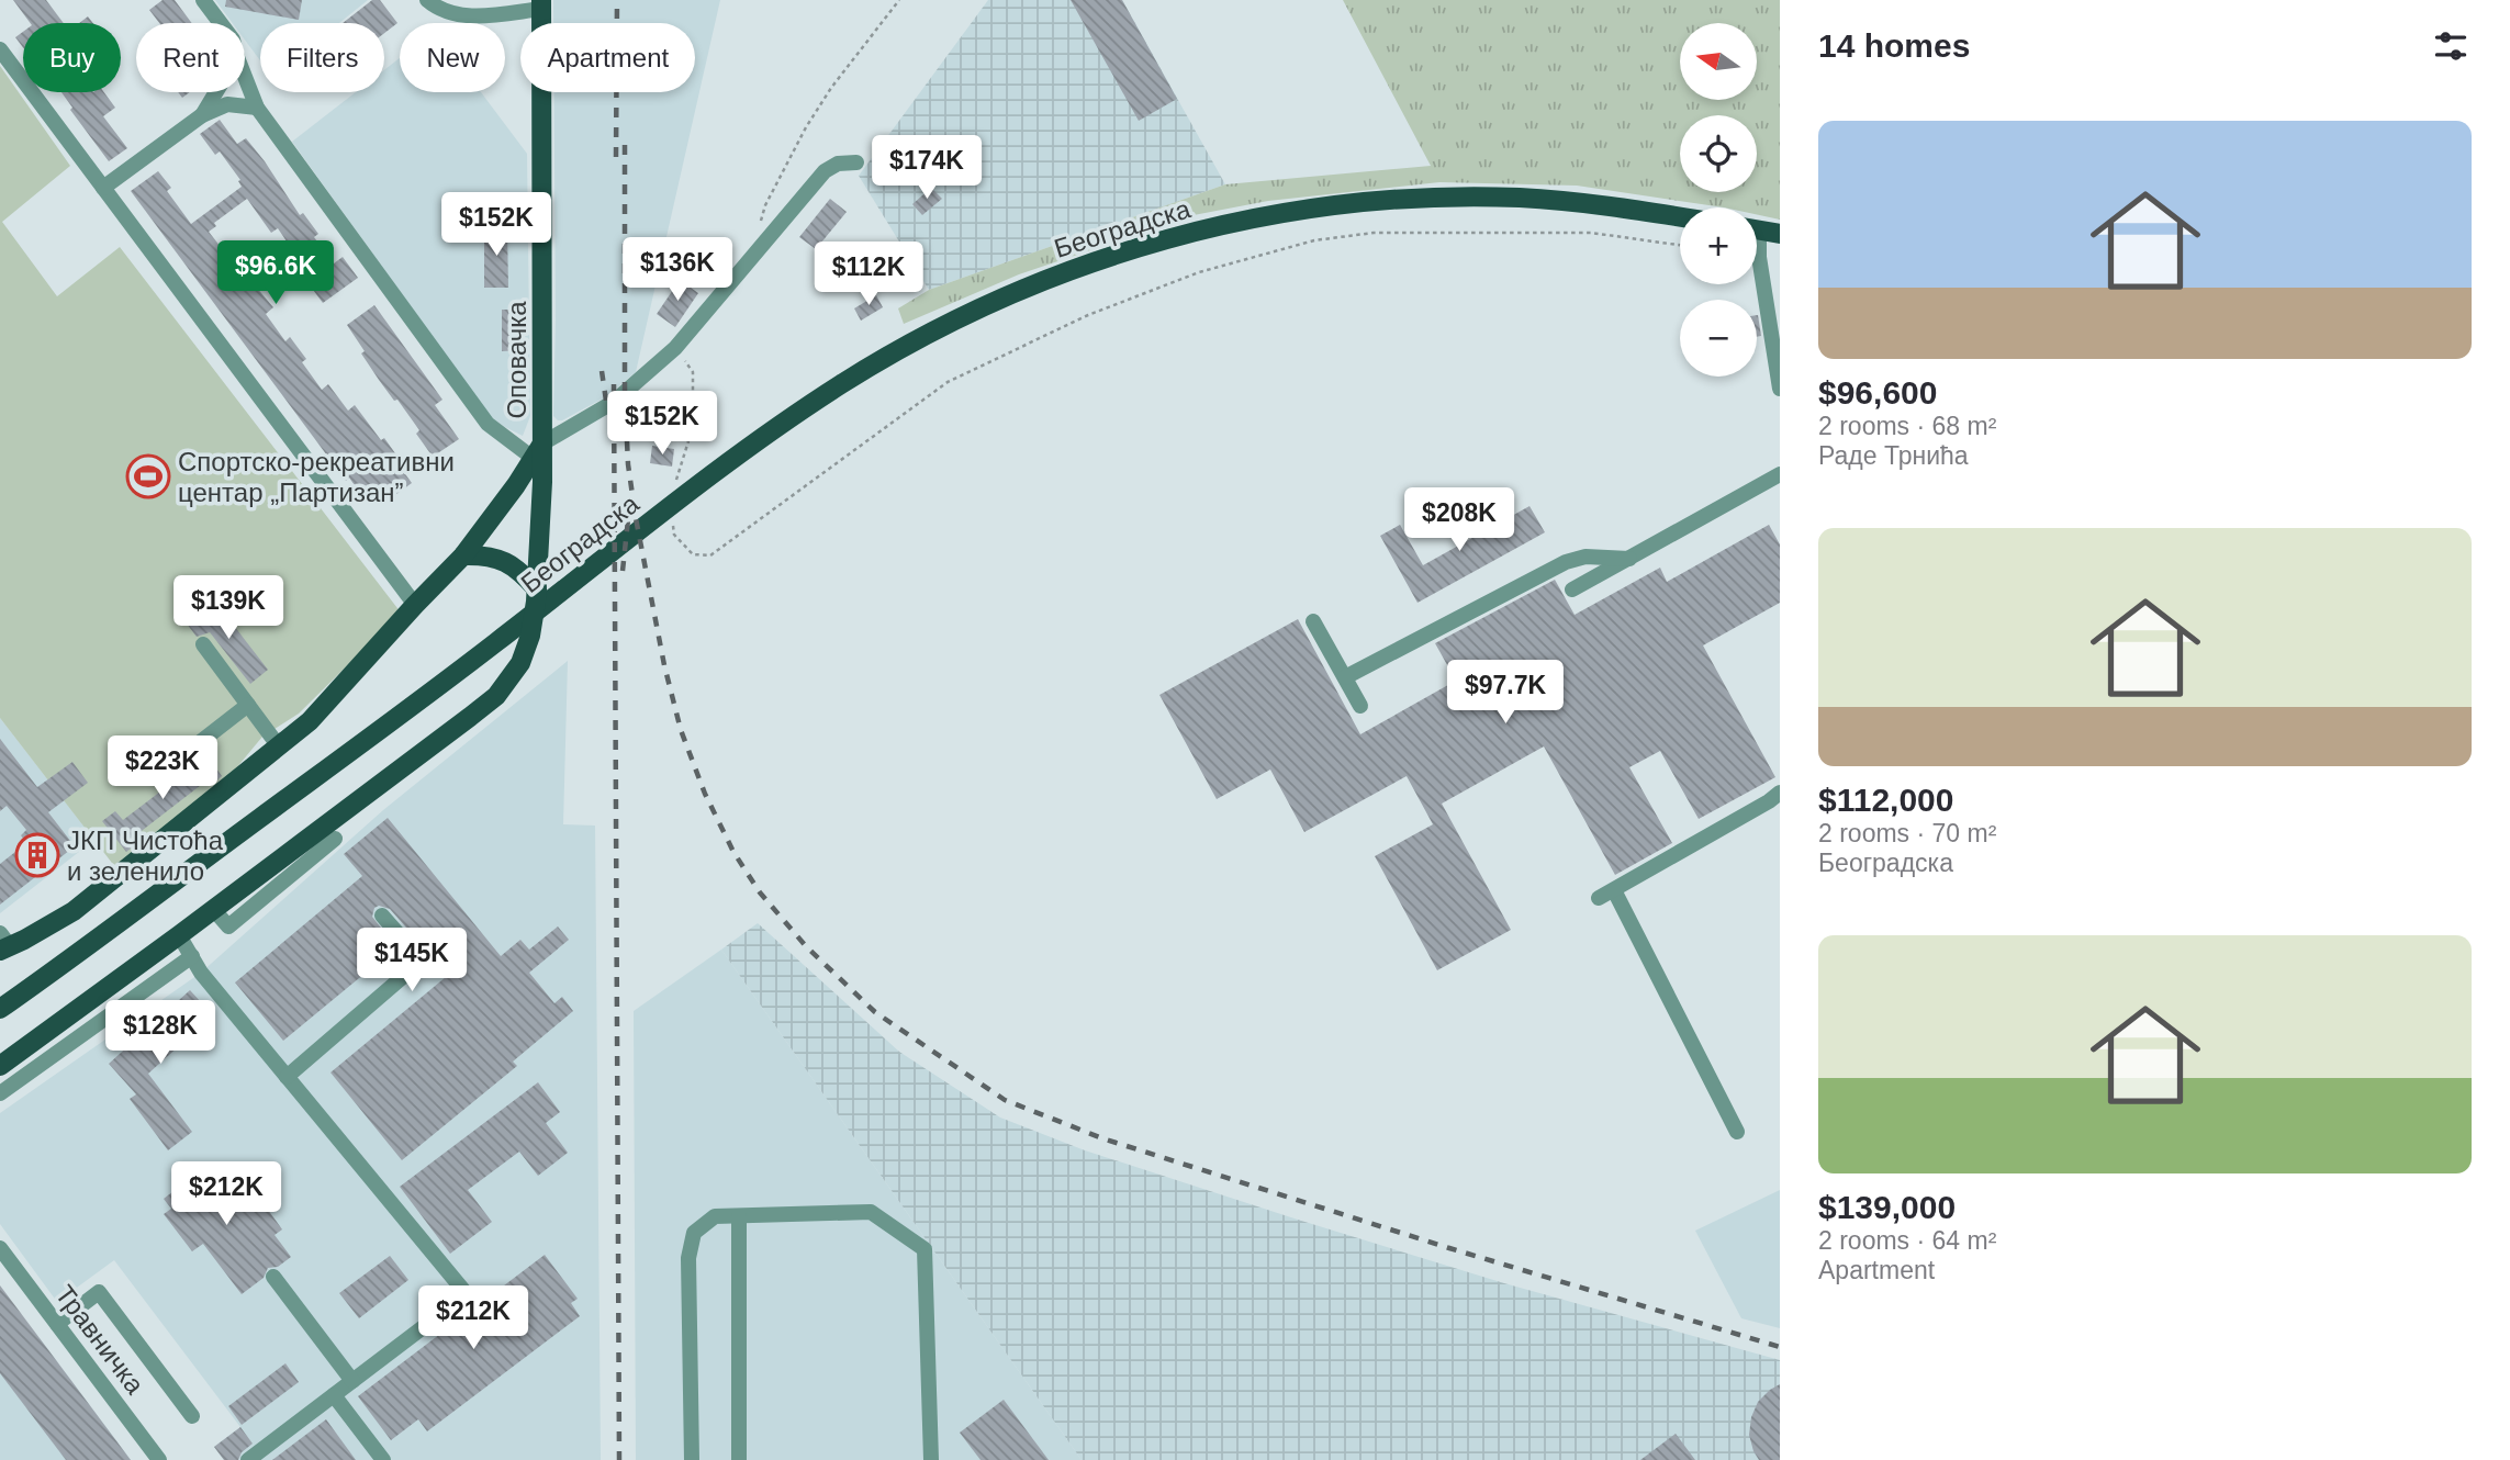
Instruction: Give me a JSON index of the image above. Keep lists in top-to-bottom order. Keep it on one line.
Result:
{"streets":{"main road":["Београдска","Оповачка"],"street":["Травничка"]},"places":{"sports":["Спортско-рекреативни центар „Партизан”"],"building":["ЈКП Чистоћа и зеленило"]},"north":"left","page":{"heading":"14 homes","map_buttons":["+","−"],"chip":["Buy","Rent","Filters","New","Apartment"],"list":[{"name":"$96,600","note":"2 rooms · 68 m² · Раде Трнића"},{"name":"$112,000","note":"2 rooms · 70 m² · Београдска"},{"name":"$139,000","note":"2 rooms · 64 m² · Apartment"}],"price":["$174K","$152K","$136K","$96.6K","$112K","$152K","$208K","$139K","$97.7K","$223K","$145K","$128K","$212K","$212K"]}}
